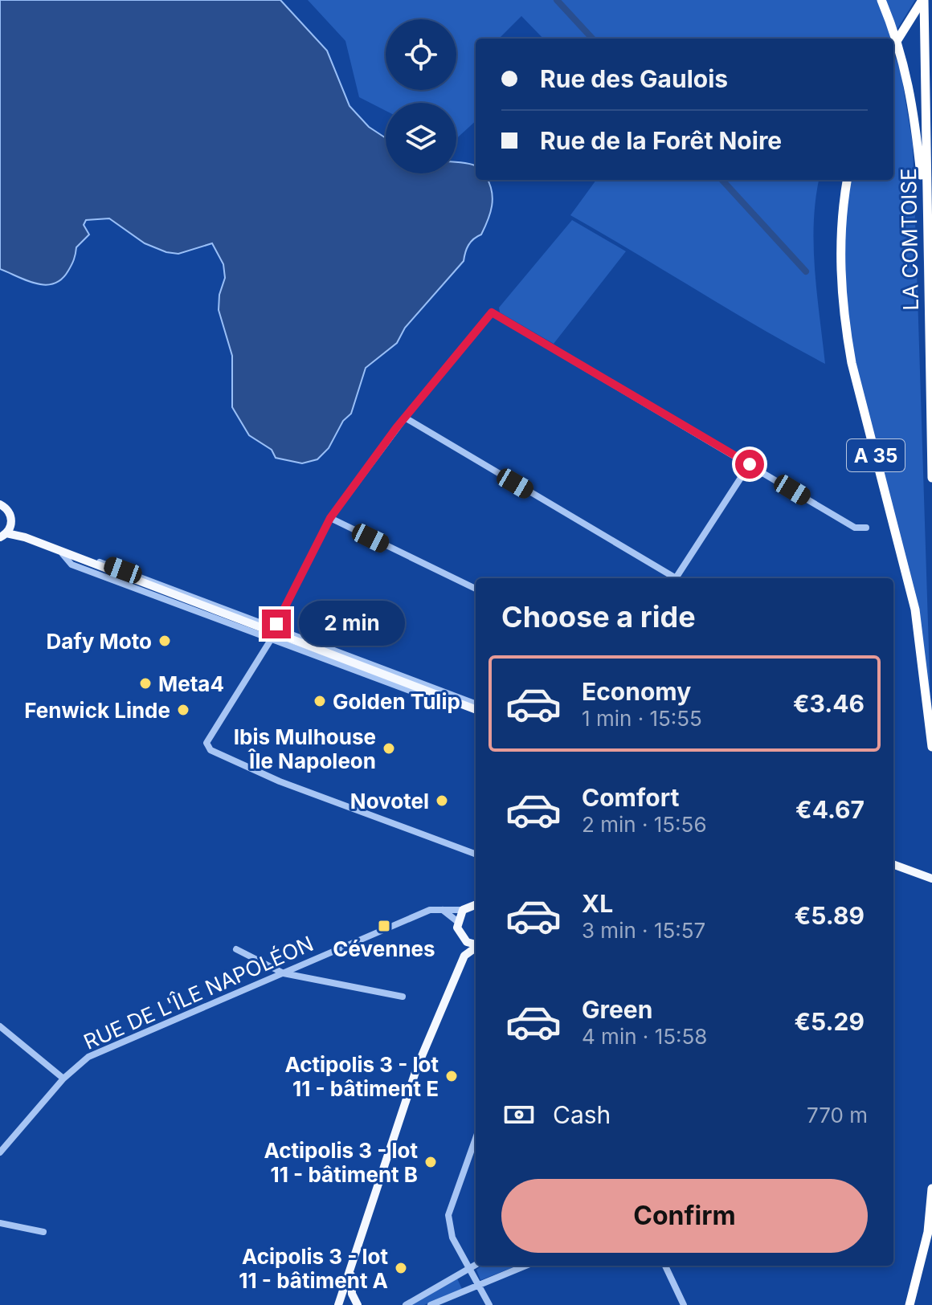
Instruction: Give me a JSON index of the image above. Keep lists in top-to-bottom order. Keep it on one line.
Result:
{"streets":{"highway":["LA COMTOISE","A 35"],"street":["RUE DE L'ÎLE NAPOLÉON"]},"places":{"other":["Dafy Moto","Meta4","Golden Tulip","Fenwick Linde","Ibis Mulhouse Île Napoleon","Novotel","Actipolis 3 - lot 11 - bâtiment E","Actipolis 3 - lot 11 - bâtiment B","Acipolis 3 - lot 11 - bâtiment A"],"transit":["Cévennes"]},"page":{"banner":["Rue des Gaulois","Rue de la Forêt Noire"],"heading":"Choose a ride","bubble":"2 min","list":[{"name":"Economy","note":"1 min · 15:55","value":"€3.46"},{"name":"Comfort","note":"2 min · 15:56","value":"€4.67"},{"name":"XL","note":"3 min · 15:57","value":"€5.89"},{"name":"Green","note":"4 min · 15:58","value":"€5.29"}],"pay":["Cash","770 m"],"buttons":"Confirm"}}
